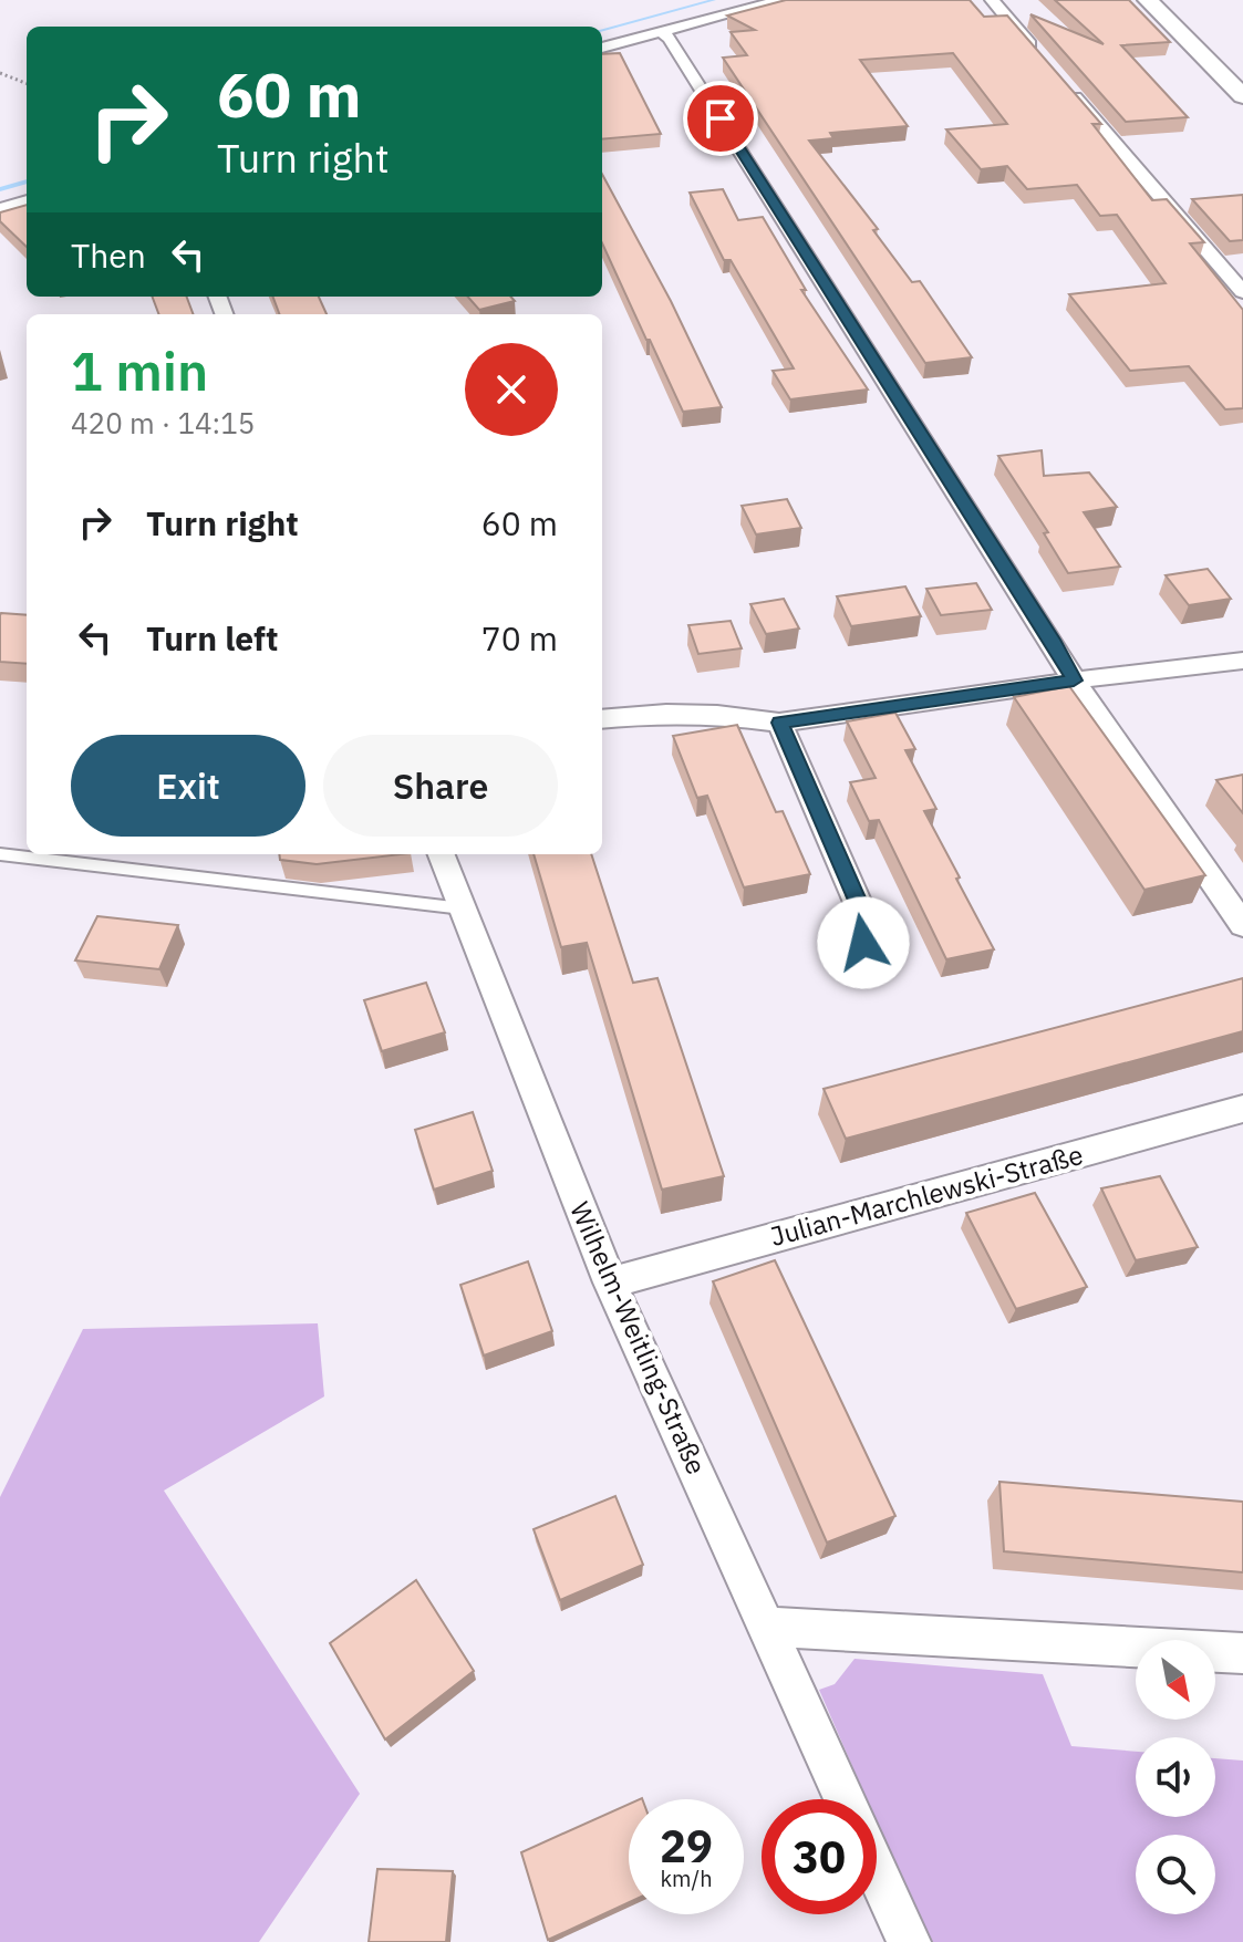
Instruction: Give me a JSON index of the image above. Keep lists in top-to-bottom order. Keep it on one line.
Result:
{"streets":{"street":["Julian-Marchlewski-Straße","Wilhelm-Weitling-Straße"]},"crossings":[["Julian-Marchlewski-Straße","Wilhelm-Weitling-Straße"]],"north":"bottom right","page":{"turn":["60 m","Turn right"],"then":"Then","heading":["1 min","420 m · 14:15"],"list":[{"name":"Turn right","value":"60 m"},{"name":"Turn left","value":"70 m"}],"buttons":["Exit","Share"],"speed":"29 km/h","limit":"30"}}
